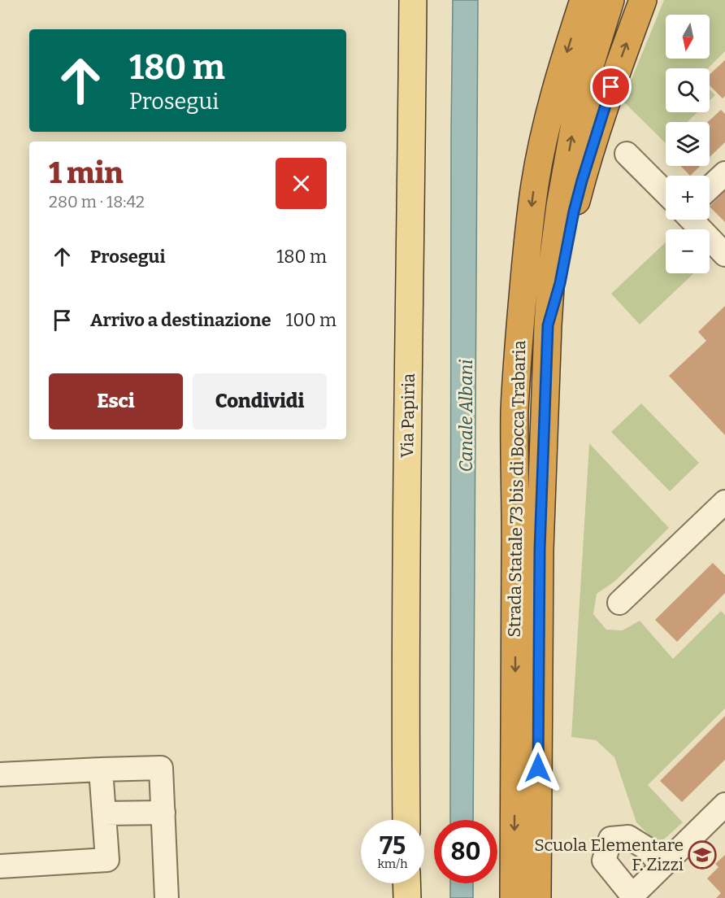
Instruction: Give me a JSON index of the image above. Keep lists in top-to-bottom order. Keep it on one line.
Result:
{"streets":{"highway":["Strada Statale 73 bis di Bocca Trabaria"],"main road":["Via Papiria"]},"water":["Canale Albani"],"places":{"school or university":["Scuola Elementare F. Zizzi"]},"north":"bottom","page":{"map_buttons":["+","−"],"turn":["180 m","Prosegui"],"heading":["1 min","280 m · 18:42"],"list":[{"name":"Prosegui","value":"180 m"},{"name":"Arrivo a destinazione","value":"100 m"}],"buttons":["Esci","Condividi"],"speed":"75 km/h","limit":"80"}}
